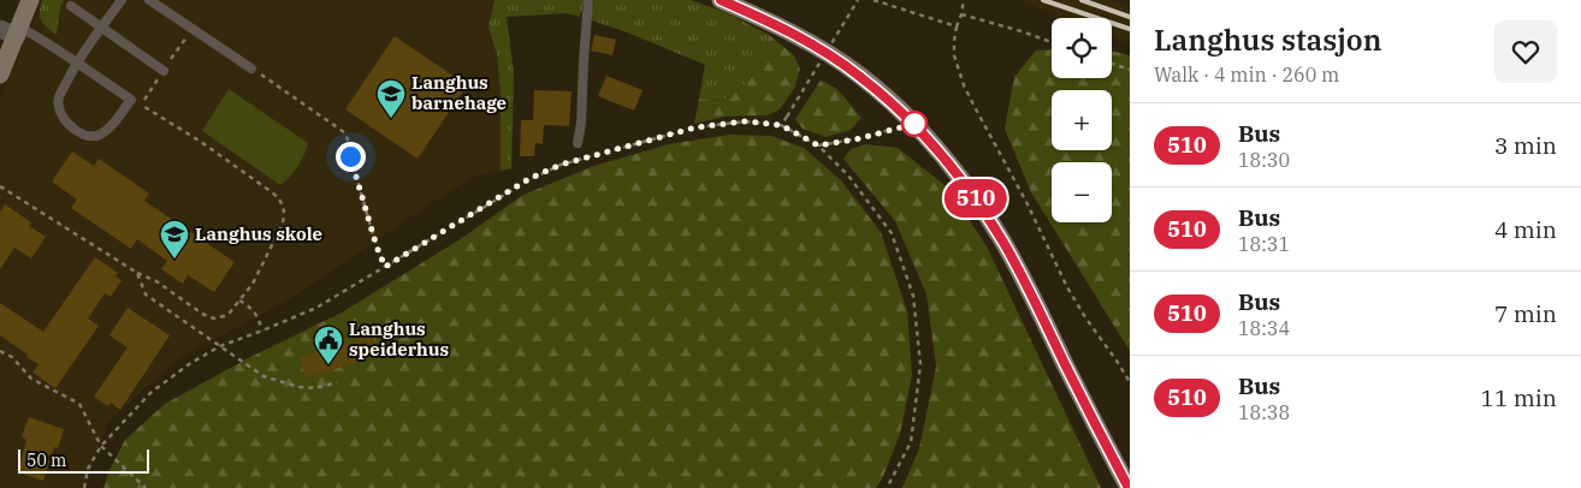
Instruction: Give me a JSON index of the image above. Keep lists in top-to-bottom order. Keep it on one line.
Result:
{"places":{"school or university":["Langhus barnehage","Langhus skole"],"public building":["Langhus speiderhus"]},"lines":["bus line 510"],"scale_bar":"50 m","page":{"on_map":"510","heading":["Langhus stasjon","Walk · 4 min · 260 m"],"map_buttons":["+","−"],"list":[{"mark":"510","name":"Bus","note":"18:30","value":"3 min"},{"mark":"510","name":"Bus","note":"18:31","value":"4 min"},{"mark":"510","name":"Bus","note":"18:34","value":"7 min"},{"mark":"510","name":"Bus","note":"18:38","value":"11 min"}],"scale":"50 m"}}
